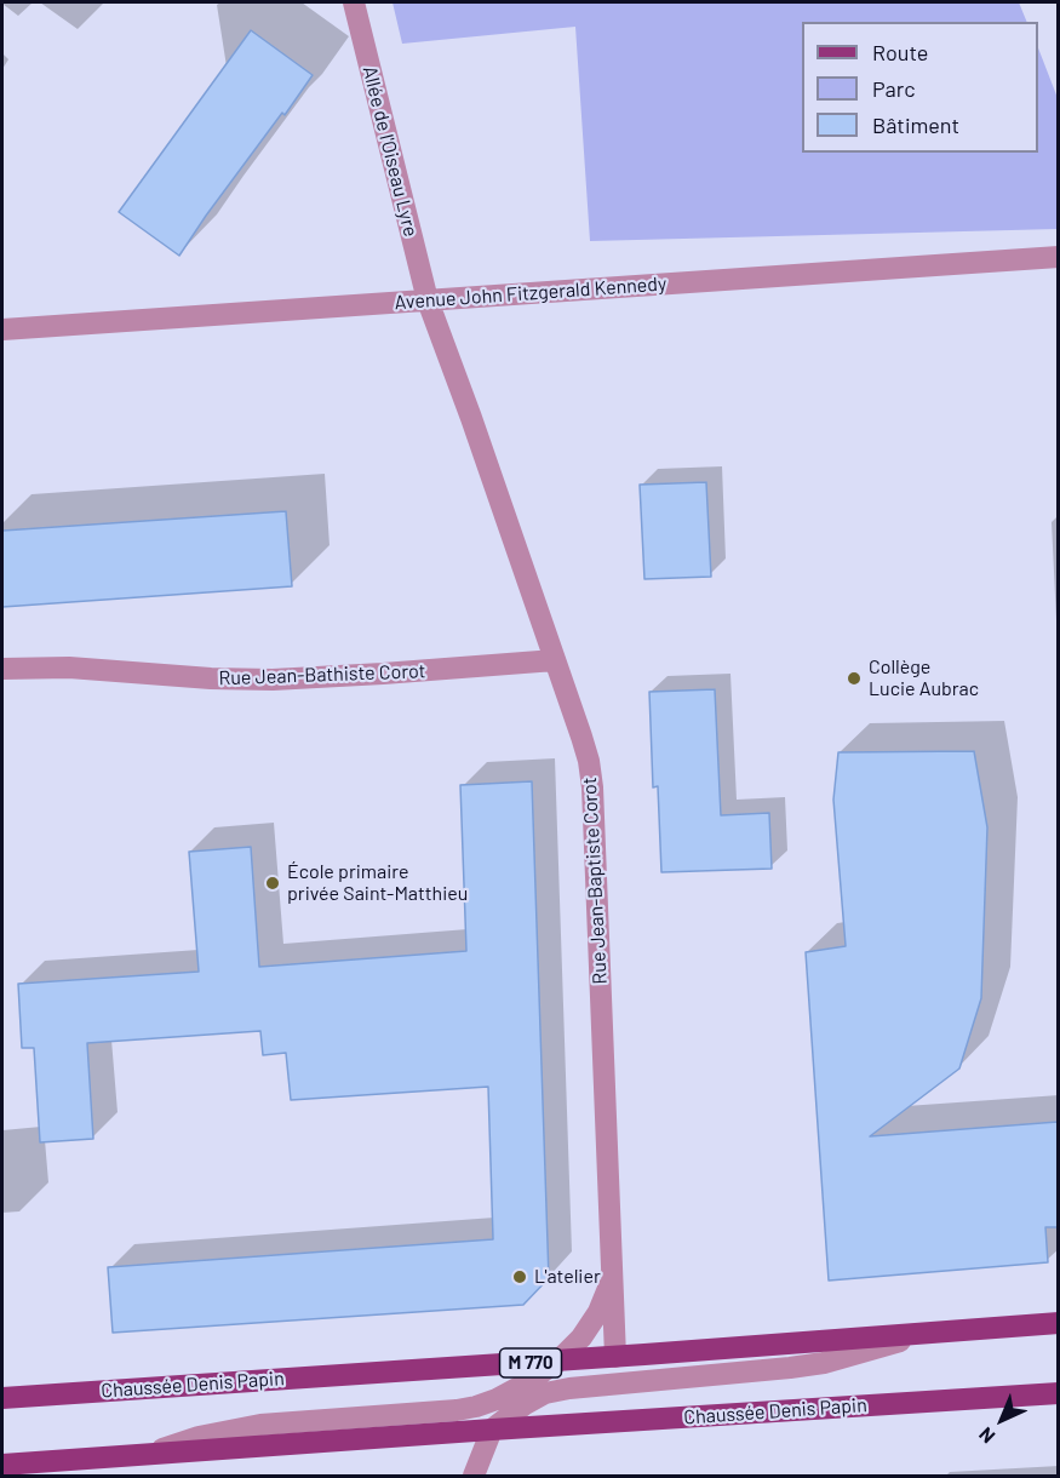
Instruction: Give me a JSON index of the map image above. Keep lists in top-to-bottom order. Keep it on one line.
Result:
{"streets":{"main road":["M 770","Chaussée Denis Papin"],"street":["Allée de l'Oiseau Lyre","Avenue John Fitzgerald Kennedy","Rue Jean-Bathiste Corot","Rue Jean-Baptiste Corot"]},"crossings":[["Allée de l'Oiseau Lyre","Avenue John Fitzgerald Kennedy"],["Allée de l'Oiseau Lyre","Rue Jean-Baptiste Corot"],["Avenue John Fitzgerald Kennedy","Rue Jean-Baptiste Corot"],["Rue Jean-Bathiste Corot","Rue Jean-Baptiste Corot"],["Rue Jean-Baptiste Corot","Chaussée Denis Papin"]],"places":["Collège Lucie Aubrac","École primaire privée Saint-Matthieu","L'atelier"],"legend":["Route","Parc","Bâtiment"],"north":"bottom left"}
